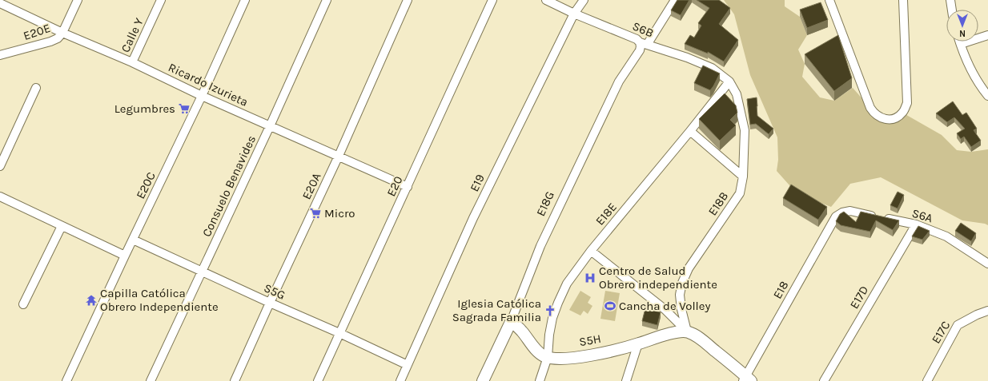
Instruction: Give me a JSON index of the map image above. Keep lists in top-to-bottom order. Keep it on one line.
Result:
{"streets":{"street":["S6B","E20E","Calle Y","Ricardo Izurieta","E19","E20C","Consuelo Benavides","E20A","E20","E18G","E18B","E18E","S6A","E18","S5G","E17D","E17C","S5H"]},"crossings":[["S6B","E19"],["S6B","E18G"],["S6B","E18B"],["S6B","E18E"],["E20E","Ricardo Izurieta"],["Calle Y","Ricardo Izurieta"],["Ricardo Izurieta","E20C"],["Ricardo Izurieta","Consuelo Benavides"],["Ricardo Izurieta","E20A"],["Ricardo Izurieta","E20"],["E19","S5G"],["E20C","S5G"],["Consuelo Benavides","S5G"],["E20A","S5G"],["E20","S5G"],["E18B","E18E"],["E18B","S5H"],["E18E","S5H"],["S6A","E18"],["S6A","E17D"]],"places":{"supermarket":["Legumbres","Micro"],"hospital":["Centro de Salud Obrero independiente"],"temple":["Capilla Católica Obrero Independiente"],"sports":["Cancha de Volley"],"church":["Iglesia Católica Sagrada Familia"]},"north":"bottom"}
